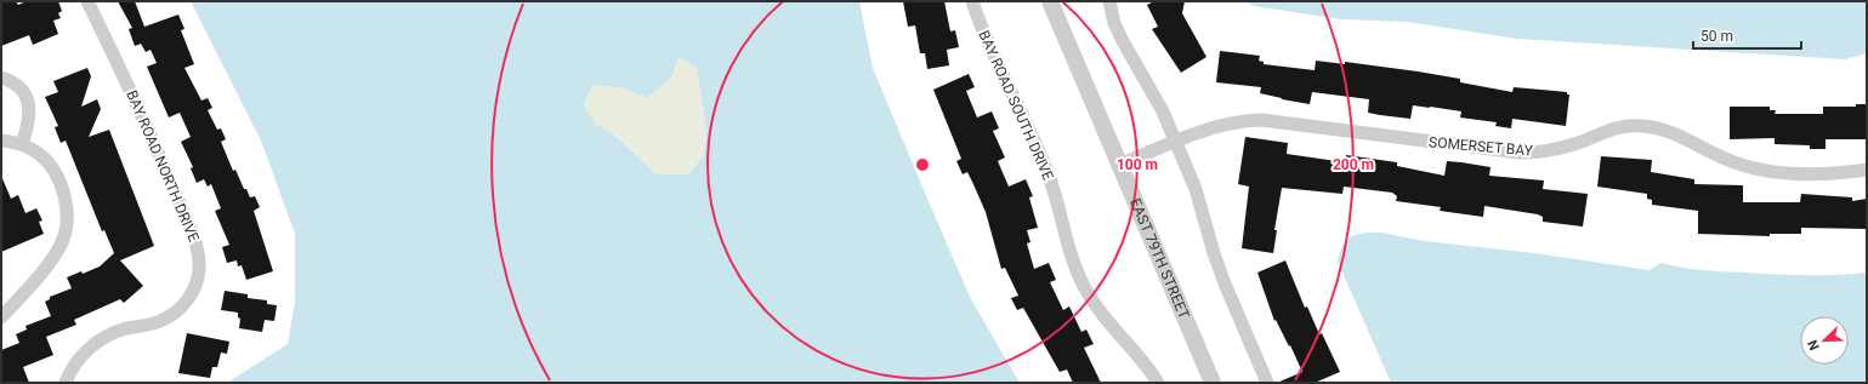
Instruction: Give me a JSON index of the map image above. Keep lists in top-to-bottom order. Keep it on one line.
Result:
{"streets":{"street":["BAY ROAD SOUTH DRIVE","SOMERSET BAY","BAY ROAD NORTH DRIVE","EAST 79TH STREET"]},"crossings":[["SOMERSET BAY","EAST 79TH STREET"]],"scale_bar":"50 m","north":"bottom left","rings":["100 m","200 m"]}
